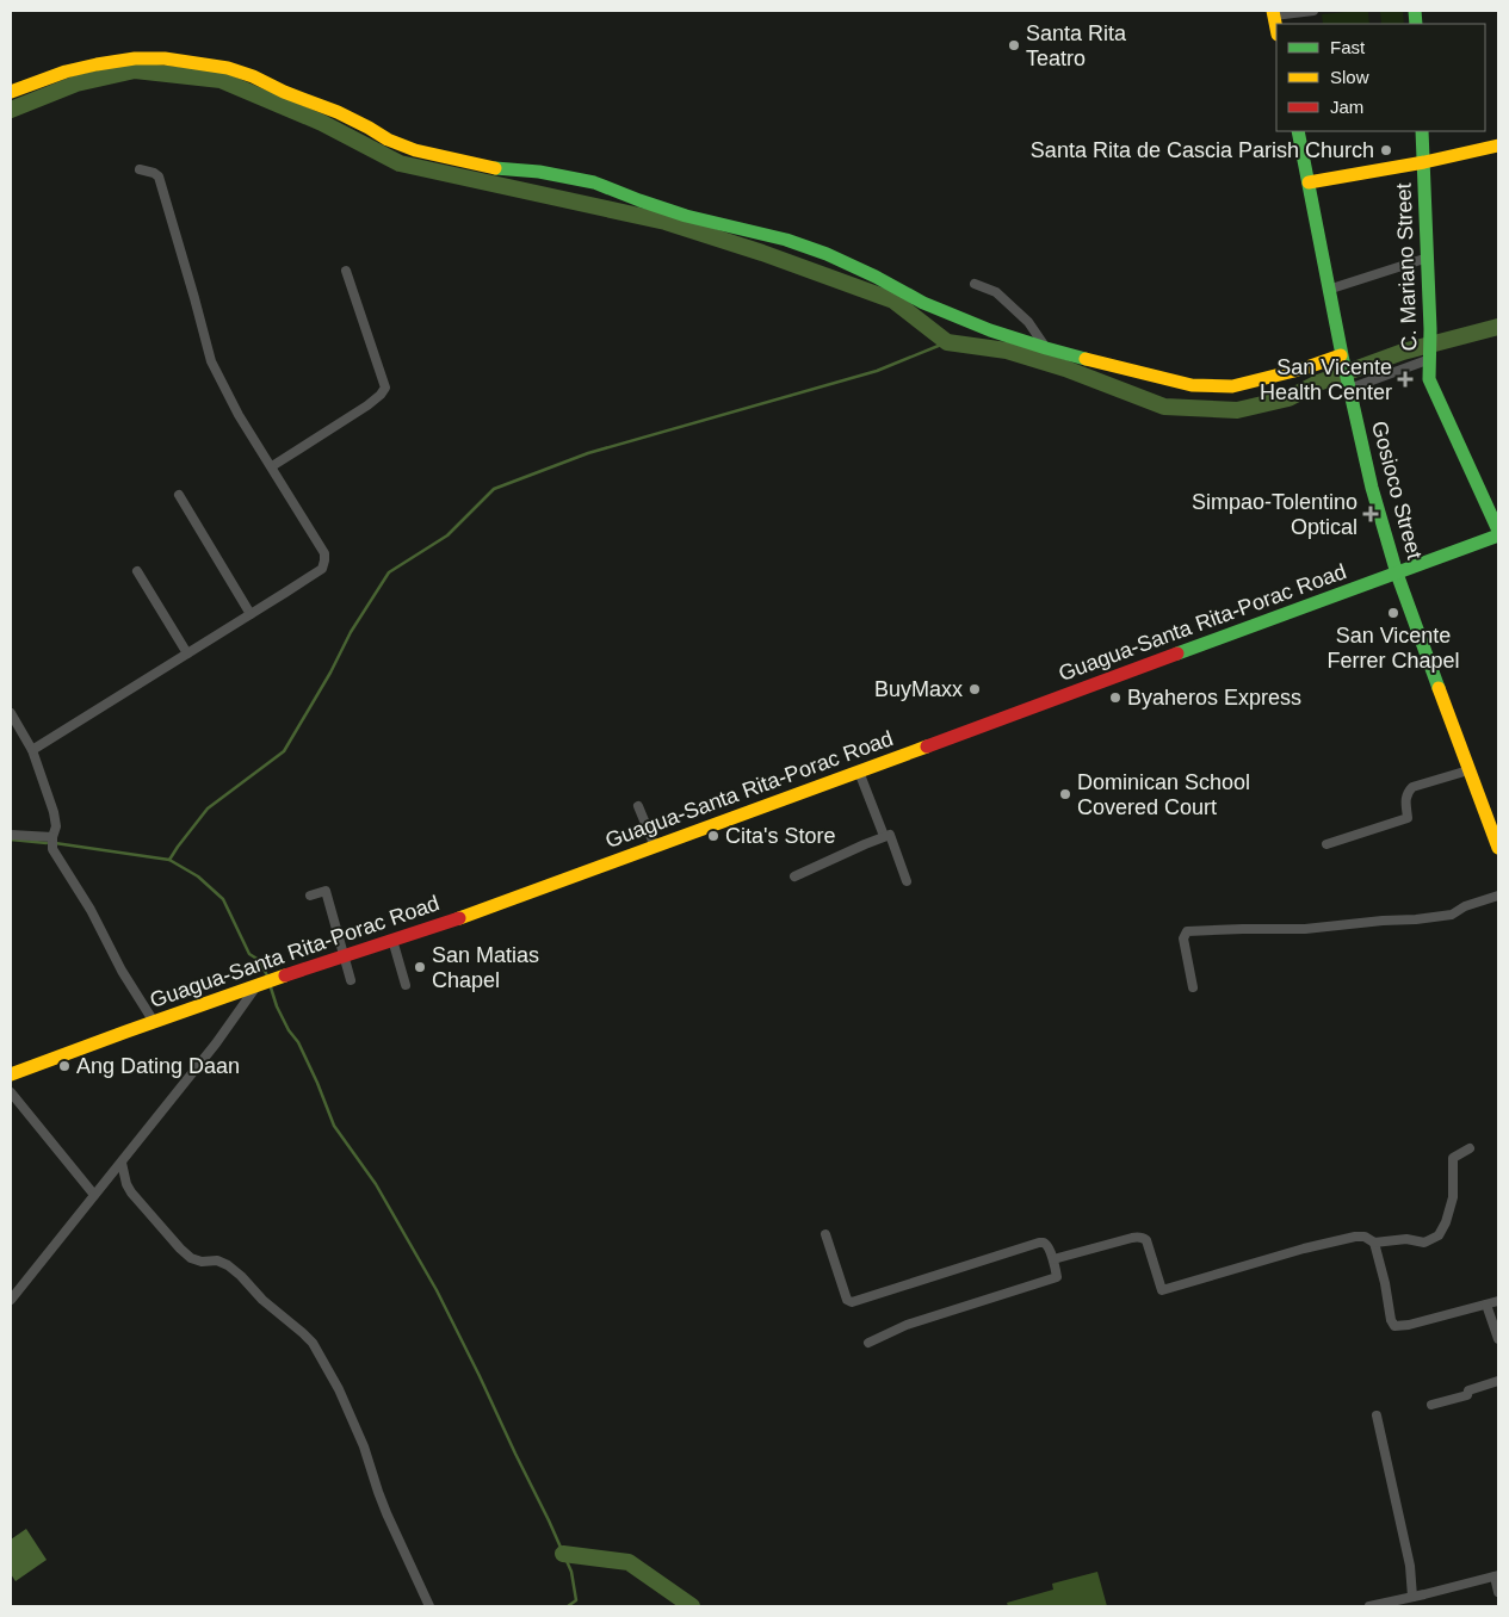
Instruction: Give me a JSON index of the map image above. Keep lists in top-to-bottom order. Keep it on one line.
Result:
{"streets":{"street":["C. Mariano Street","Gosioco Street","Guagua-Santa Rita-Porac Road"]},"crossings":[["C. Mariano Street","Guagua-Santa Rita-Porac Road"],["Gosioco Street","Guagua-Santa Rita-Porac Road"]],"places":{"other":["Santa Rita Teatro","Santa Rita de Cascia Parish Church","San Vicente Ferrer Chapel","BuyMaxx","Byaheros Express","Dominican School Covered Court","Cita's Store","San Matias Chapel","Ang Dating Daan"],"health":["San Vicente Health Center","Simpao-Tolentino Optical"]},"legend":["Fast","Slow","Jam"]}
